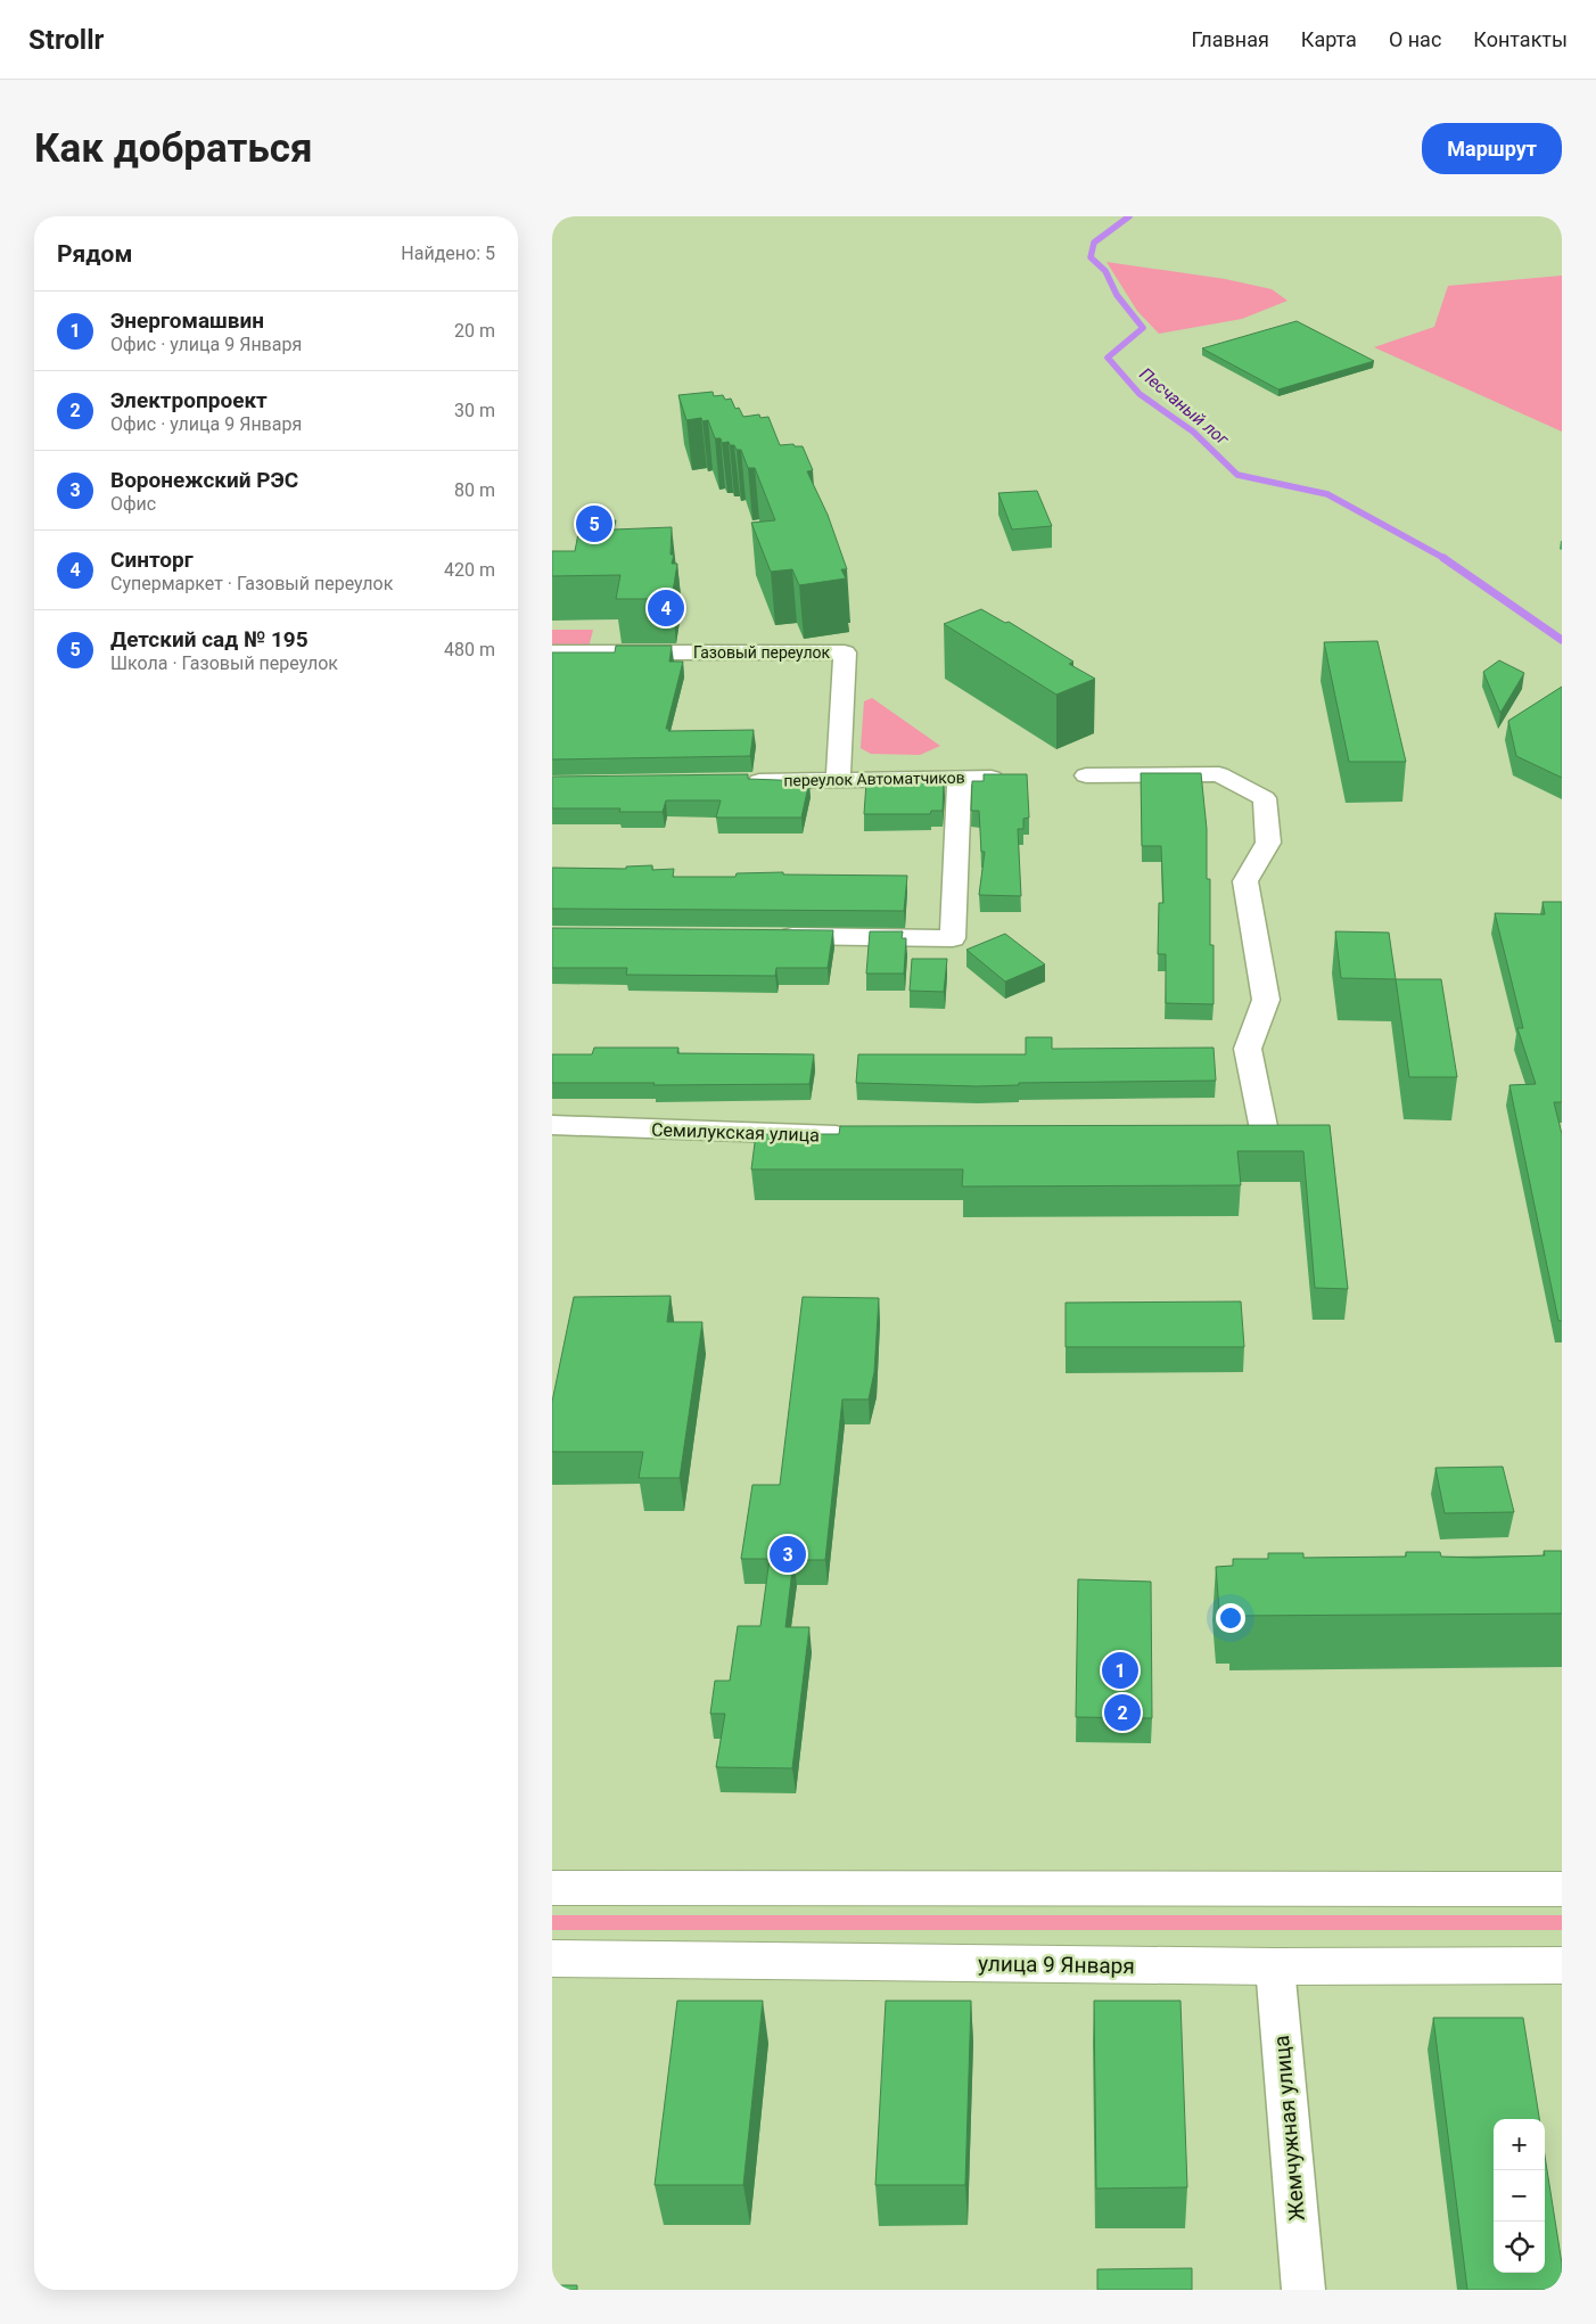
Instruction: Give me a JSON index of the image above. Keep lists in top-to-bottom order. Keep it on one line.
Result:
{"streets":{"main road":["улица 9 Января"],"street":["Газовый переулок","переулок Автоматчиков","Семилукская улица","Жемчужная улица"]},"crossings":[["Газовый переулок","переулок Автоматчиков"],["улица 9 Января","Жемчужная улица"]],"water":["Песчаный лог"],"page":{"header":"Strollr","nav":["Главная","Карта","О нас","Контакты"],"buttons":"Маршрут","title":"Как добраться","heading":["Рядом","Найдено: 5"],"list":[{"mark":"1","name":"Энергомашвин","note":"Офис · улица 9 Января","value":"20 m"},{"mark":"2","name":"Электропроект","note":"Офис · улица 9 Января","value":"30 m"},{"mark":"3","name":"Воронежский РЭС","note":"Офис","value":"80 m"},{"mark":"4","name":"Синторг","note":"Супермаркет · Газовый переулок","value":"420 m"},{"mark":"5","name":"Детский сад № 195","note":"Школа · Газовый переулок","value":"480 m"}],"pins":["5","4","3","1","2"],"map_buttons":["+","−"]}}
